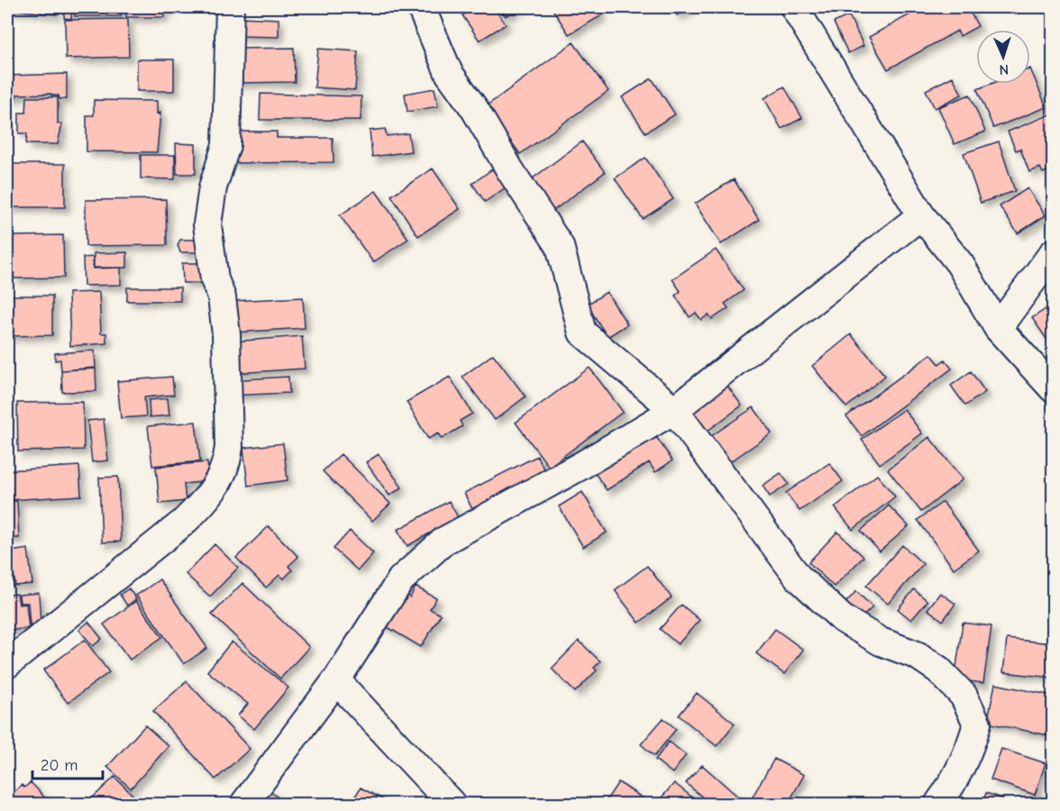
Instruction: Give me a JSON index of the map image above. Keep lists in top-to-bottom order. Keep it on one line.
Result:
{"scale_bar":"20 m","north":"bottom"}
